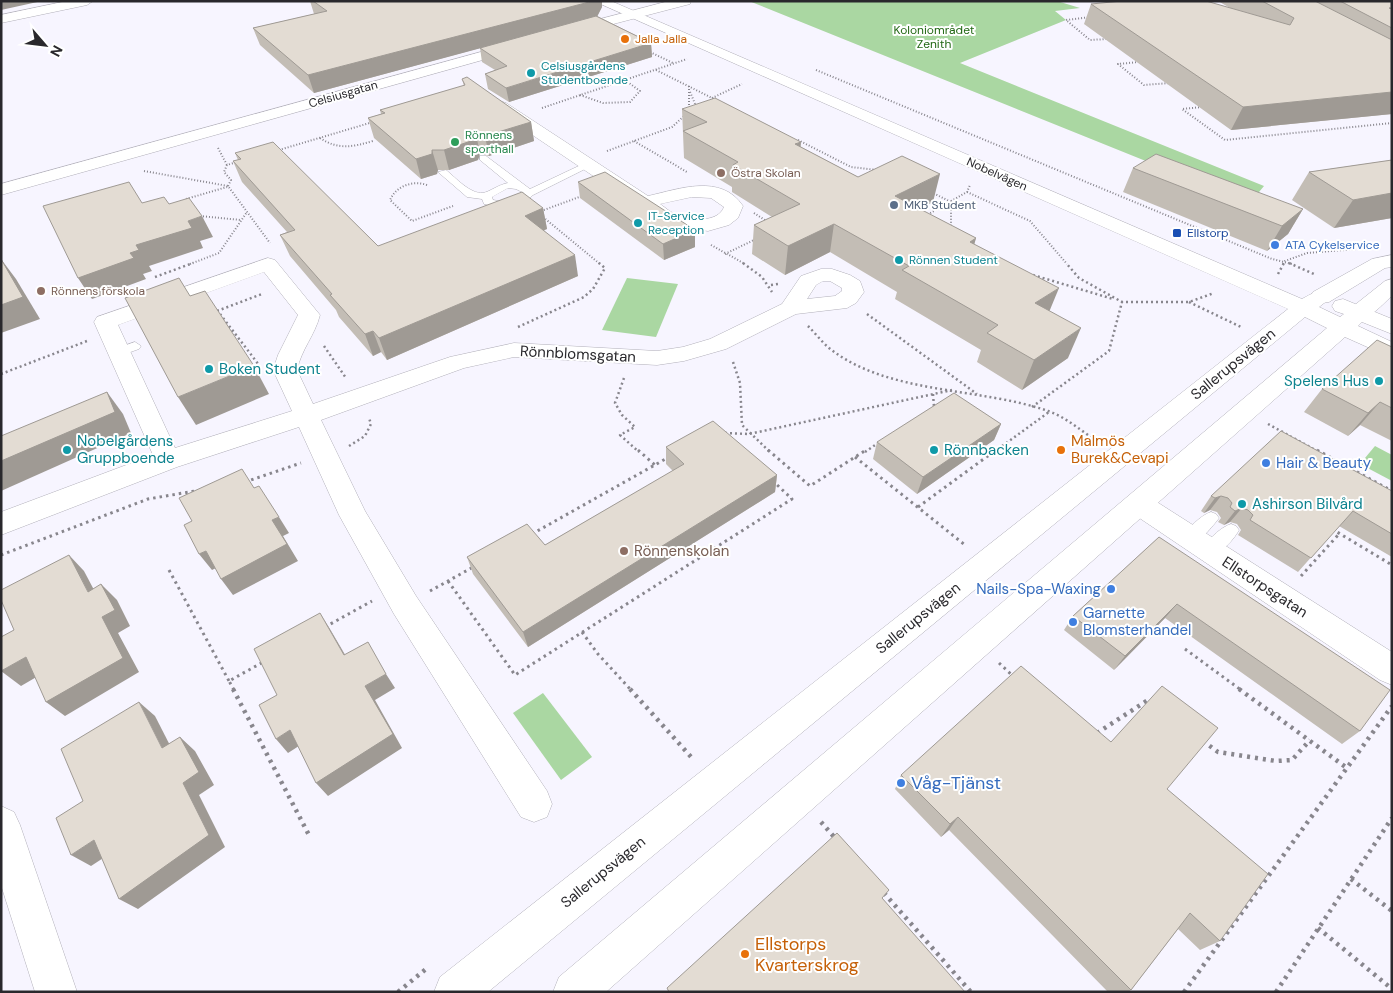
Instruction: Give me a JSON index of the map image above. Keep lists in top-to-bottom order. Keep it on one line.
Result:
{"streets":{"street":["Celsiusgatan","Nobelvägen","Rönnblomsgatan","Sallerupsvägen","Ellstorpsgatan"]},"crossings":[["Nobelvägen","Sallerupsvägen"]],"parks":["Koloniområdet Zenith"],"places":{"other":["Jalla Jalla","Celsiusgårdens Studentboende","Rönnens sporthall","Östra Skolan","MKB Student","IT-Service Reception","ATA Cykelservice","Rönnen Student","Rönnens förskola","Boken Student","Spelens Hus","Nobelgårdens Gruppboende","Rönnbacken","Malmös Burek&Cevapi","Hair & Beauty","Ashirson Bilvård","Rönnenskolan","Nails-Spa-Waxing","Garnette Blomsterhandel","Våg-Tjänst","Ellstorps Kvarterskrog"],"transit":["Ellstorp"]},"north":"bottom right"}
